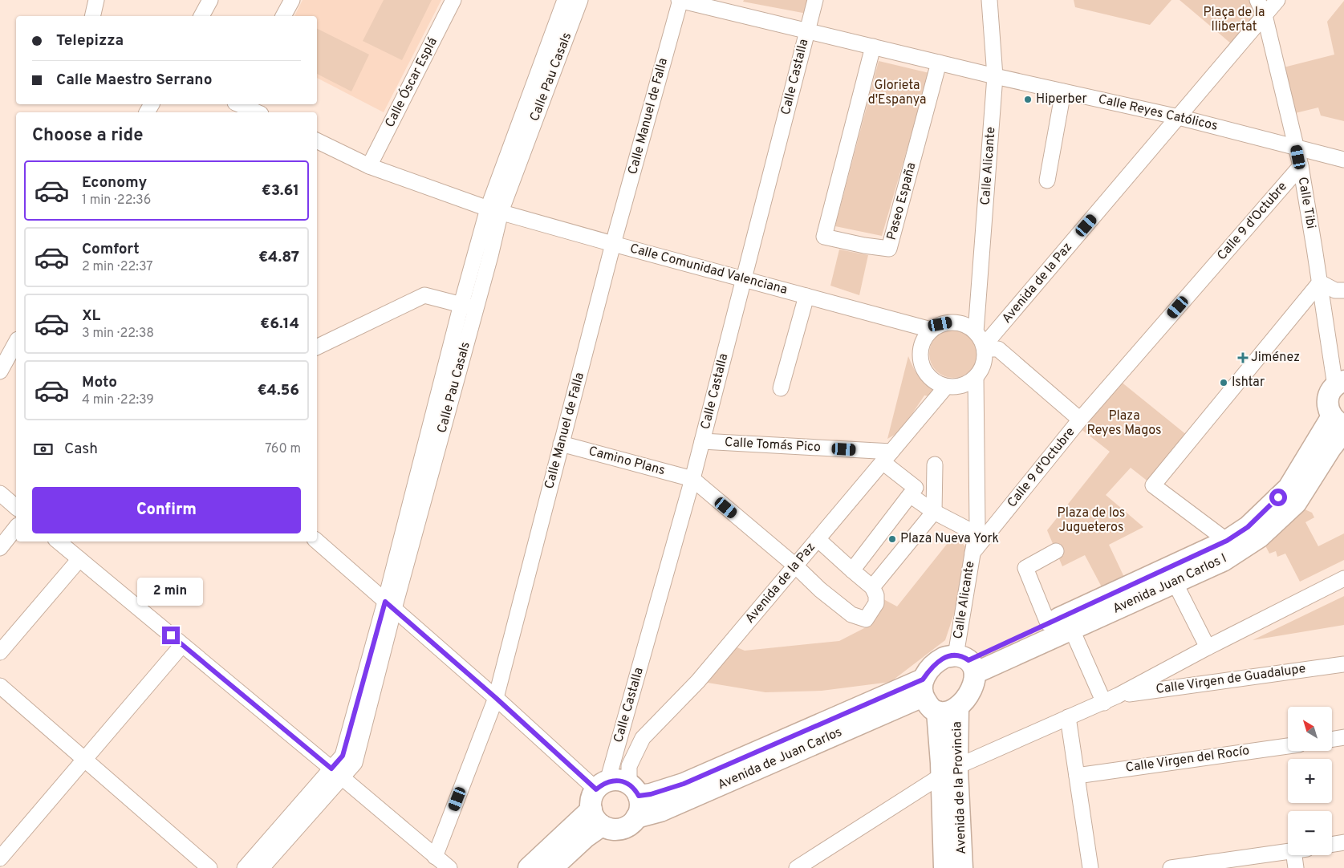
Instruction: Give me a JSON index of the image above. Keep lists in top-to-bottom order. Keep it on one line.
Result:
{"streets":{"main road":["Avenida Juan Carlos I","Avenida de Juan Carlos","Avenida de la Provincia"],"street":["Calle Pau Casals","Calle Castalla","Calle Óscar Esplá","Calle Reyes Católicos","Calle Manuel de Falla","Calle Alicante","Paseo España","Calle Tibi","Calle 9 d'Octubre","Calle Comunidad Valenciana","Avenida de la Paz","Calle Tomás Pico","Camino Plans","Calle Virgen de Guadalupe","Calle Virgen del Rocío"]},"crossings":[["Calle Pau Casals","Calle Comunidad Valenciana"],["Calle Castalla","Calle Reyes Católicos"],["Calle Castalla","Calle Comunidad Valenciana"],["Calle Castalla","Avenida de la Paz"],["Calle Castalla","Calle Tomás Pico"],["Calle Castalla","Camino Plans"],["Calle Castalla","Avenida de Juan Carlos"],["Calle Óscar Esplá","Calle Comunidad Valenciana"],["Calle Reyes Católicos","Calle Manuel de Falla"],["Calle Reyes Católicos","Calle Alicante"],["Calle Reyes Católicos","Paseo España"],["Calle Reyes Católicos","Calle Tibi"],["Calle Reyes Católicos","Avenida de la Paz"],["Calle Manuel de Falla","Calle Comunidad Valenciana"],["Calle Manuel de Falla","Camino Plans"],["Calle Alicante","Calle 9 d'Octubre"],["Calle Alicante","Calle Comunidad Valenciana"],["Calle Alicante","Avenida de la Paz"],["Calle Alicante","Avenida Juan Carlos I"],["Calle Alicante","Avenida de Juan Carlos"],["Calle Alicante","Avenida de la Provincia"],["Calle Tibi","Calle 9 d'Octubre"],["Calle Tibi","Avenida de la Paz"],["Calle Comunidad Valenciana","Avenida de la Paz"],["Avenida de la Paz","Calle Tomás Pico"],["Avenida de la Paz","Avenida de Juan Carlos"],["Avenida Juan Carlos I","Avenida de Juan Carlos"],["Avenida Juan Carlos I","Avenida de la Provincia"],["Avenida de Juan Carlos","Avenida de la Provincia"]],"parks":["Plaça de la llibertat","Glorieta d'Espanya","Plaza Reyes Magos","Plaza de los Jugueteros"],"places":{"other":["Hiperber","Ishtar","Plaza Nueva York"],"health":["Jiménez"]},"north":"top left","page":{"banner":["Telepizza","Calle Maestro Serrano"],"heading":"Choose a ride","list":[{"name":"Economy","note":"1 min · 22:36","value":"€3.61"},{"name":"Comfort","note":"2 min · 22:37","value":"€4.87"},{"name":"XL","note":"3 min · 22:38","value":"€6.14"},{"name":"Moto","note":"4 min · 22:39","value":"€4.56"}],"pay":["Cash","760 m"],"buttons":"Confirm","bubble":"2 min","map_buttons":["+","−"]}}
